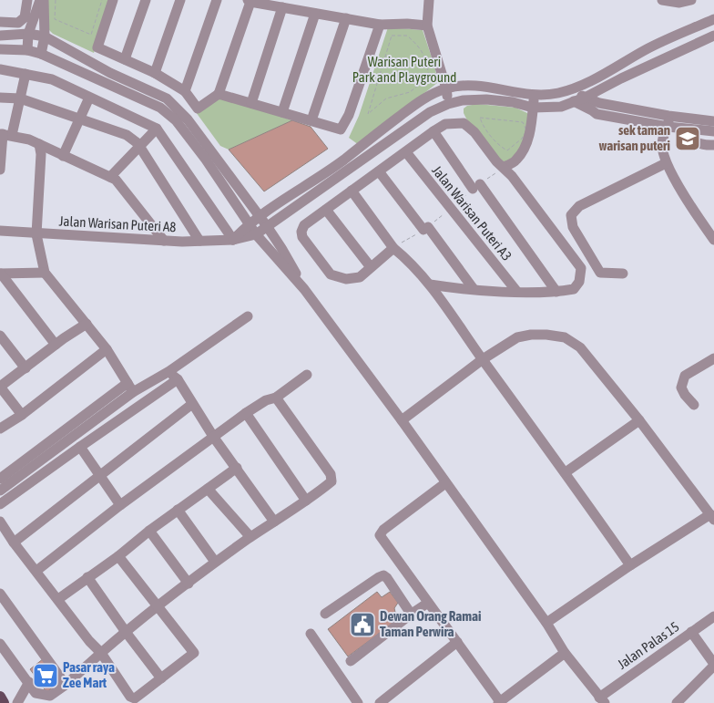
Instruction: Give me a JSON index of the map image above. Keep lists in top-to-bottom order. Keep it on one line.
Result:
{"streets":{"street":["Jalan Warisan Puteri A3","Jalan Warisan Puteri A8","Jalan Palas 15"]},"parks":["Warisan Puteri Park and Playground"],"places":{"school or university":["sek taman warisan puteri"],"public building":["Dewan Orang Ramai Taman Perwira"],"supermarket":["Pasar raya Zee Mart"]}}
